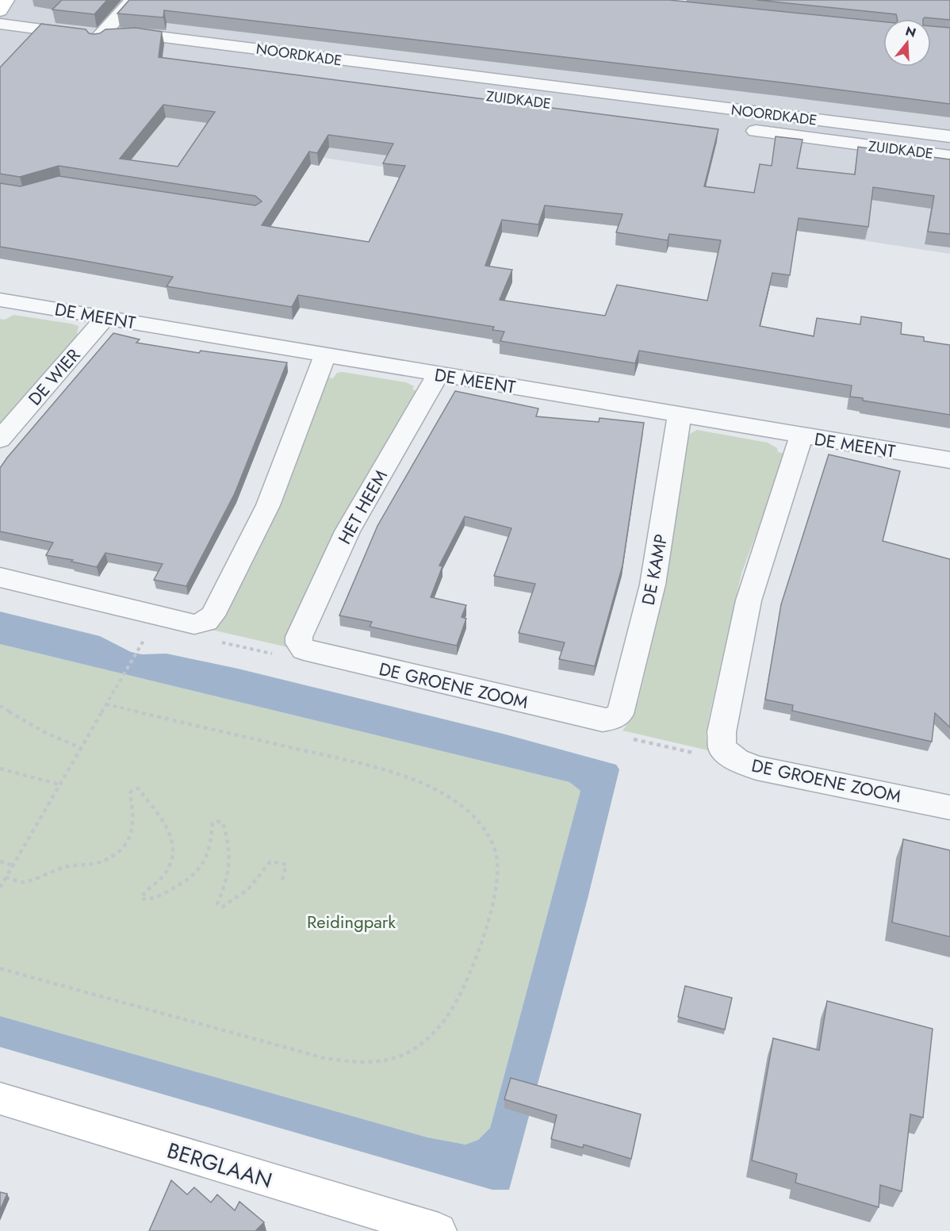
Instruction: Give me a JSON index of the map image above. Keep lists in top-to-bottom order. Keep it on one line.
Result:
{"streets":{"main road":["BERGLAAN"],"street":["NOORDKADE","ZUIDKADE","DE MEENT","DE WIER","HET HEEM","DE KAMP","DE GROENE ZOOM"]},"crossings":[["DE MEENT","DE WIER"],["DE MEENT","HET HEEM"],["DE MEENT","DE KAMP"],["DE MEENT","DE GROENE ZOOM"],["HET HEEM","DE GROENE ZOOM"],["DE KAMP","DE GROENE ZOOM"]],"parks":["Reidingpark"],"north":"top"}
